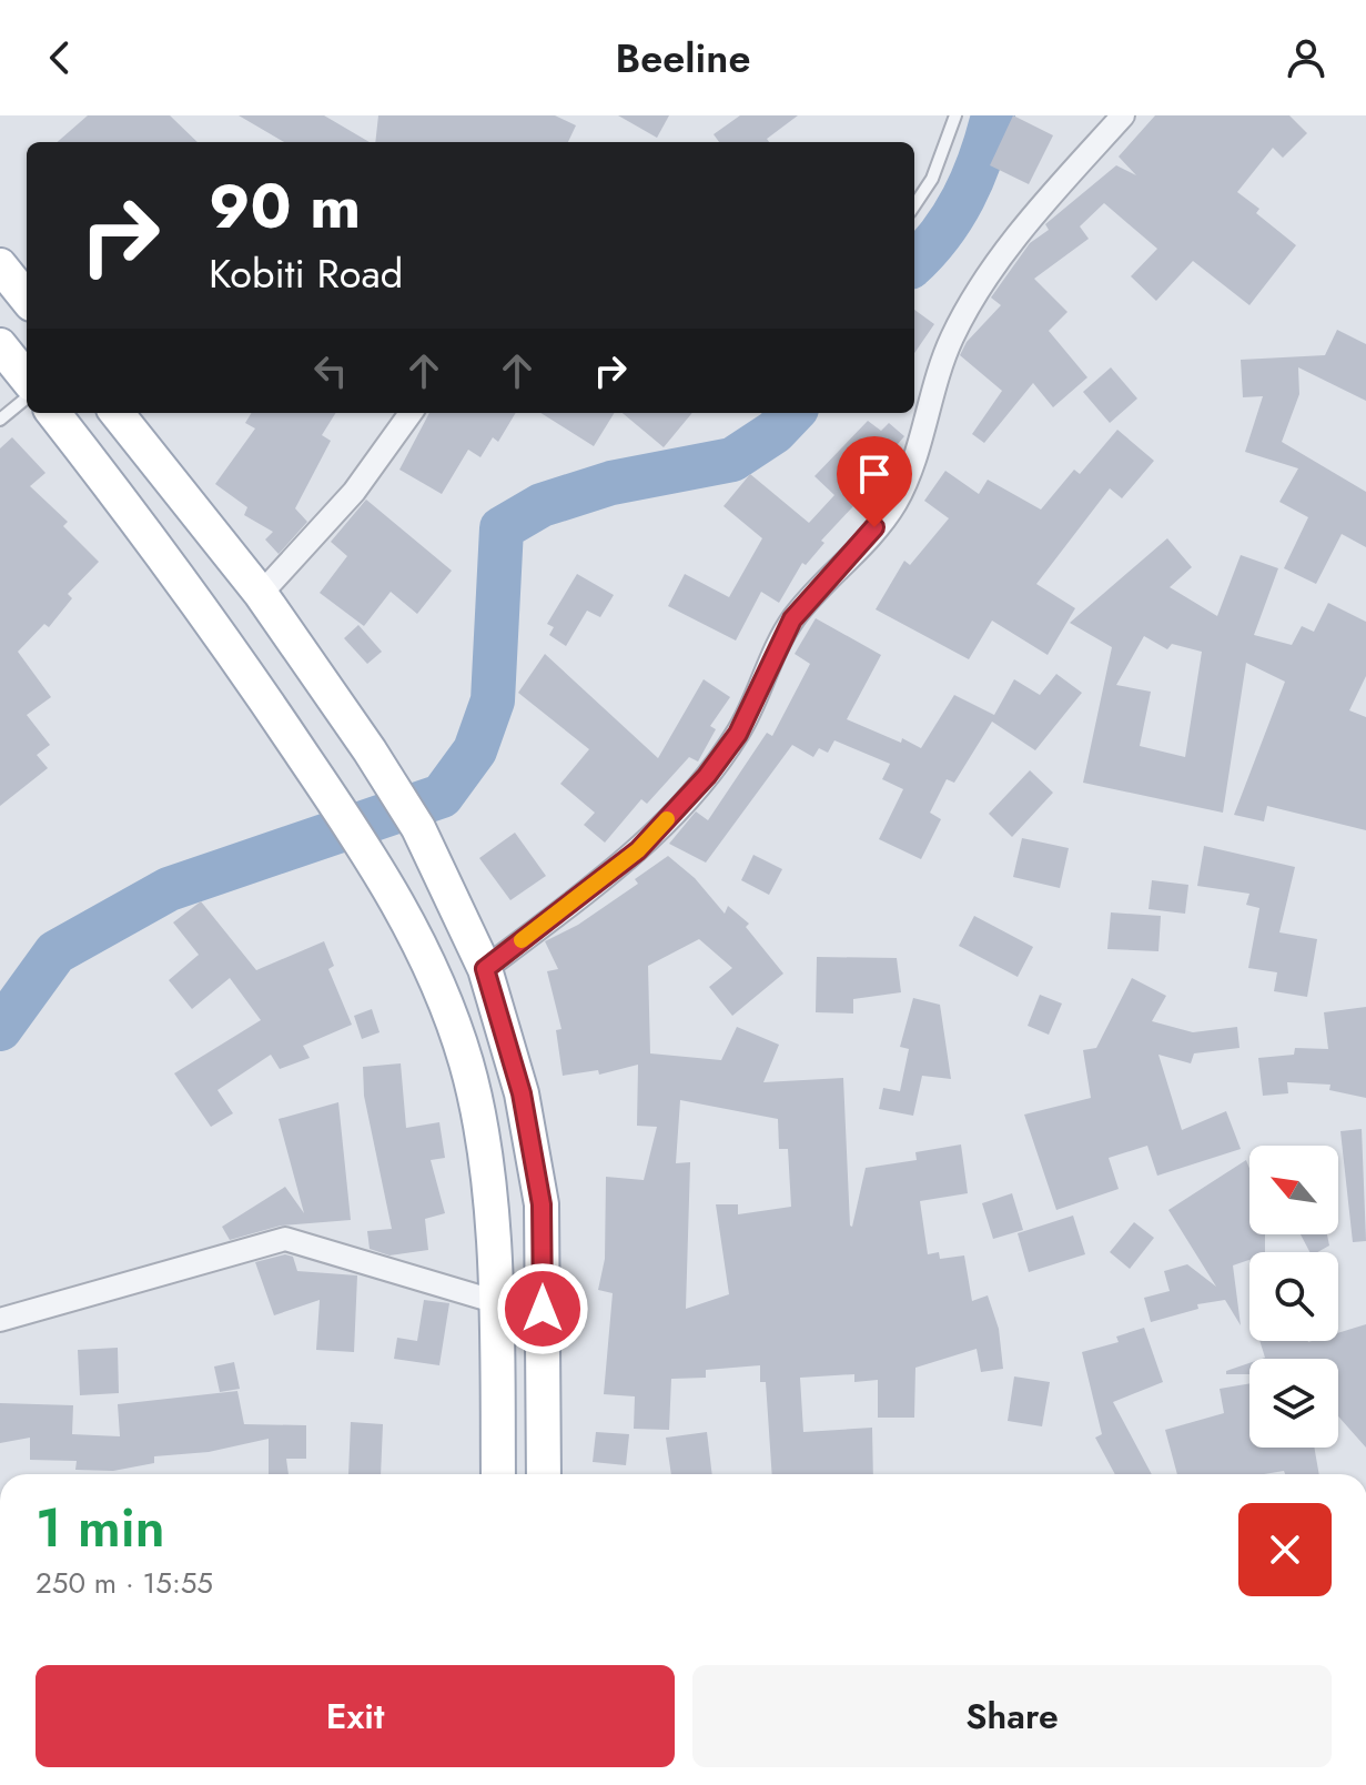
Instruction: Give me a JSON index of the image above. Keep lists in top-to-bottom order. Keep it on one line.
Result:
{"north":"top left","page":{"header":"Beeline","turn":["90 m","Kobiti Road"],"heading":["1 min","250 m · 15:55"],"buttons":["Exit","Share"]}}
